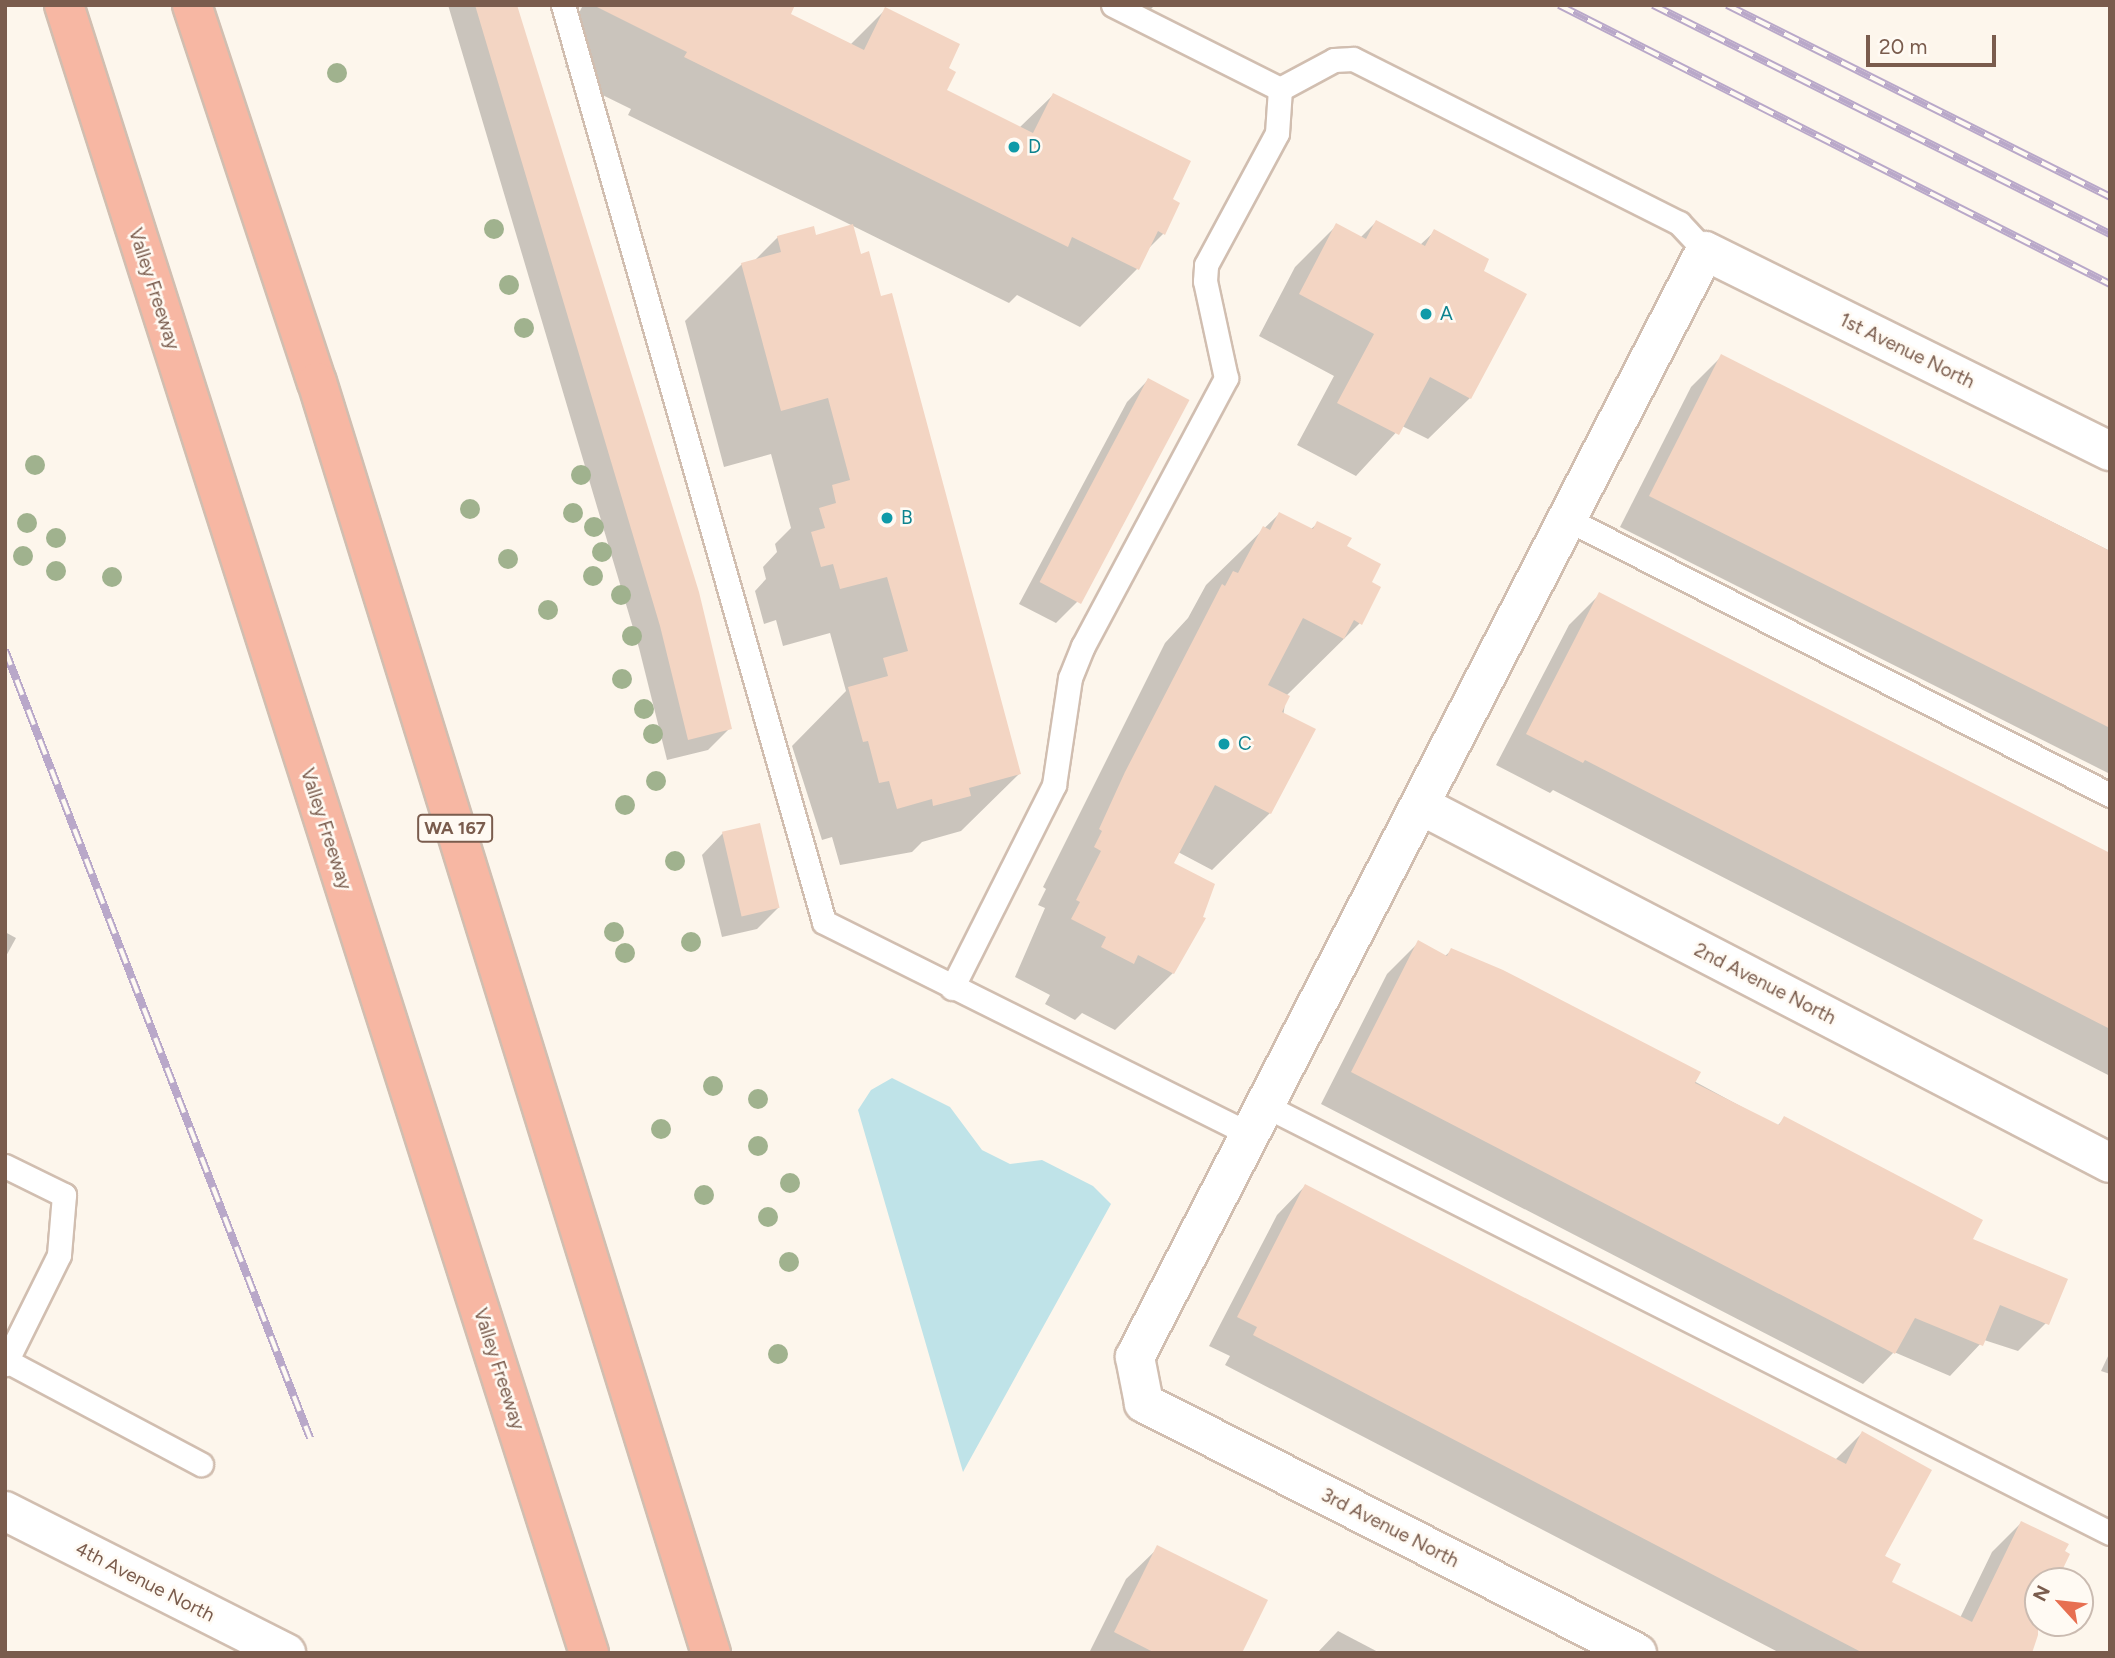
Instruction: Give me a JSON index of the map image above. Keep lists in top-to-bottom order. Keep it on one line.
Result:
{"streets":{"highway":["Valley Freeway","WA 167"],"street":["1st Avenue North","2nd Avenue North","3rd Avenue North","4th Avenue North"]},"places":["D","A","B","C"],"scale_bar":"20 m","north":"top left"}
